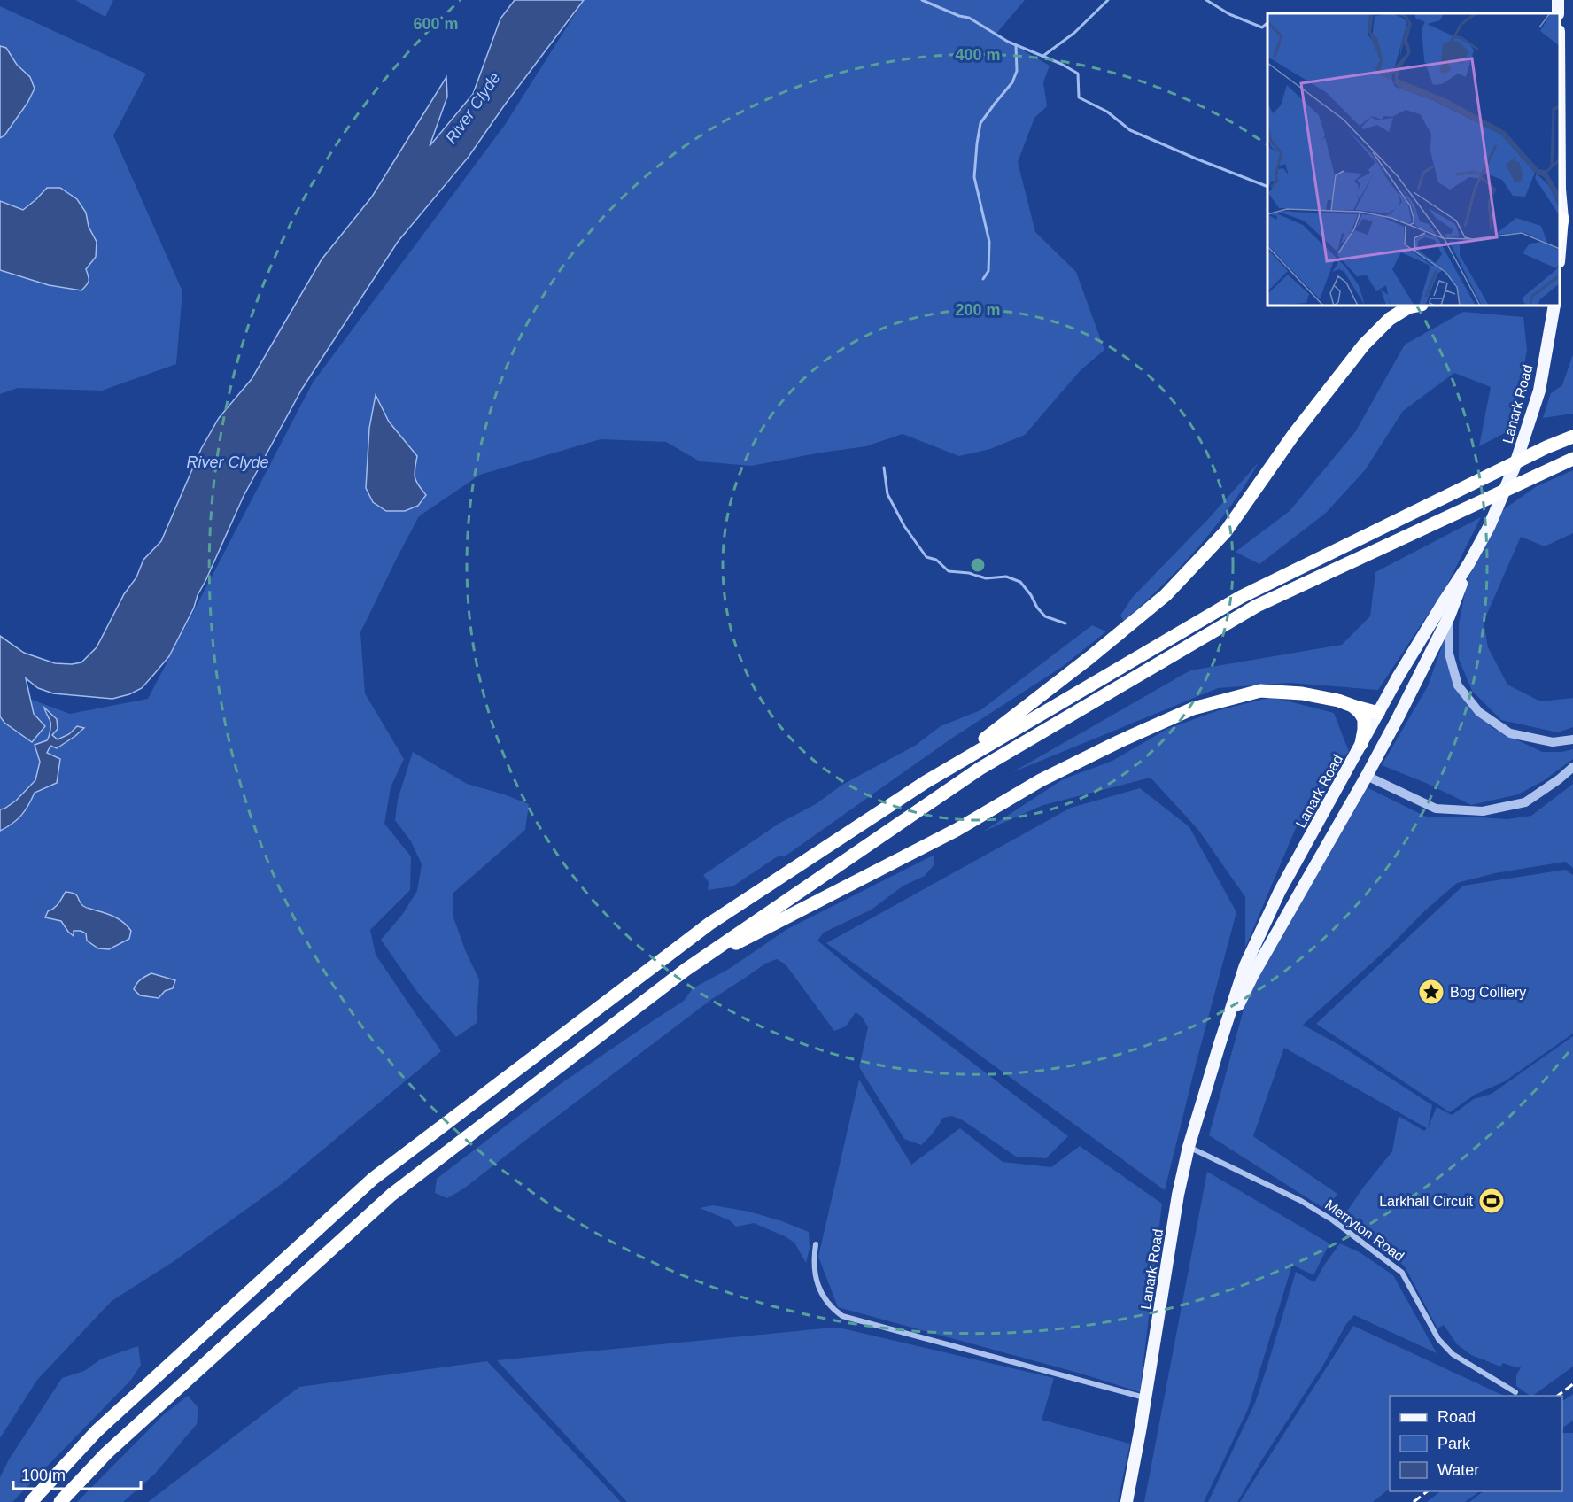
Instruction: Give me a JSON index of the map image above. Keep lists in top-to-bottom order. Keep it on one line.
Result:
{"streets":{"main road":["Lanark Road"],"street":["Merryton Road"]},"crossings":[["Lanark Road","Merryton Road"]],"water":["River Clyde"],"places":{"place":["Bog Colliery"],"sports":["Larkhall Circuit"]},"legend":["Road","Park","Water"],"scale_bar":"100 m","rings":["600 m","400 m","200 m"]}
